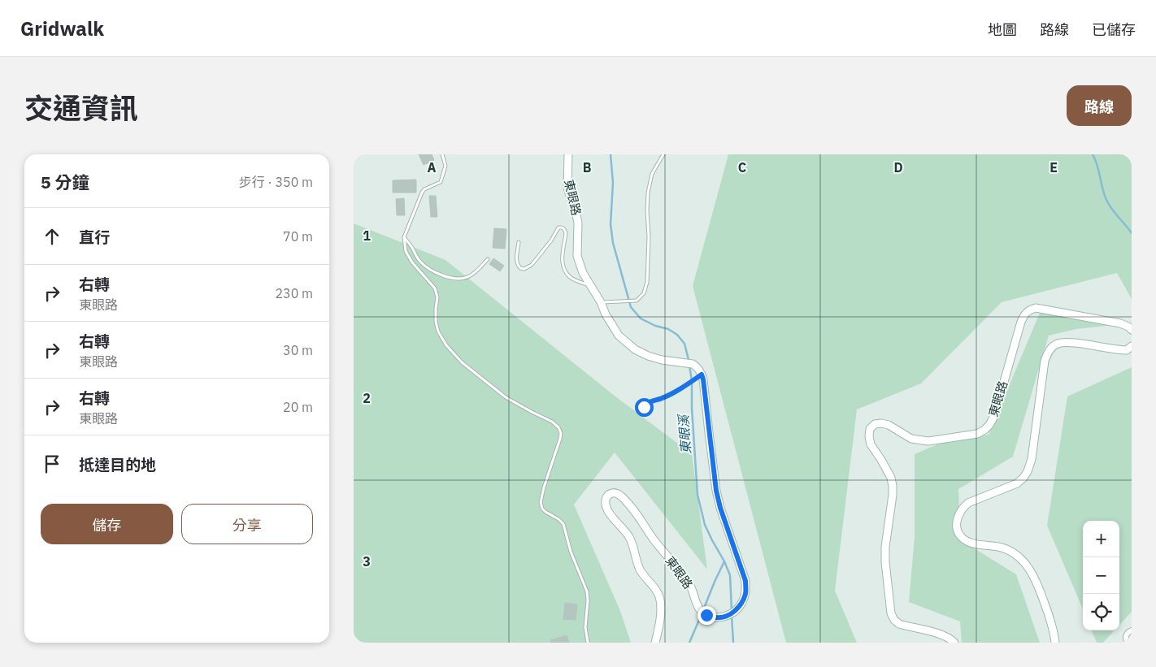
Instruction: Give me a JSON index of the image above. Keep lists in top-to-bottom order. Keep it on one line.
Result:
{"streets":{"street":["東眼路"]},"water":["東眼溪"],"page":{"header":"Gridwalk","nav":["地圖","路線","已儲存"],"title":"交通資訊","buttons":["路線",["儲存","分享"]],"heading":["5 分鐘","步行 · 350 m"],"list":[["直行","70 m"],["右轉","東眼路","230 m"],["右轉","東眼路","30 m"],["右轉","東眼路","20 m"],"抵達目的地"],"map_buttons":["+","−"]},"grid":{"columns":["A","B","C","D","E"],"rows":["1","2","3"]}}
